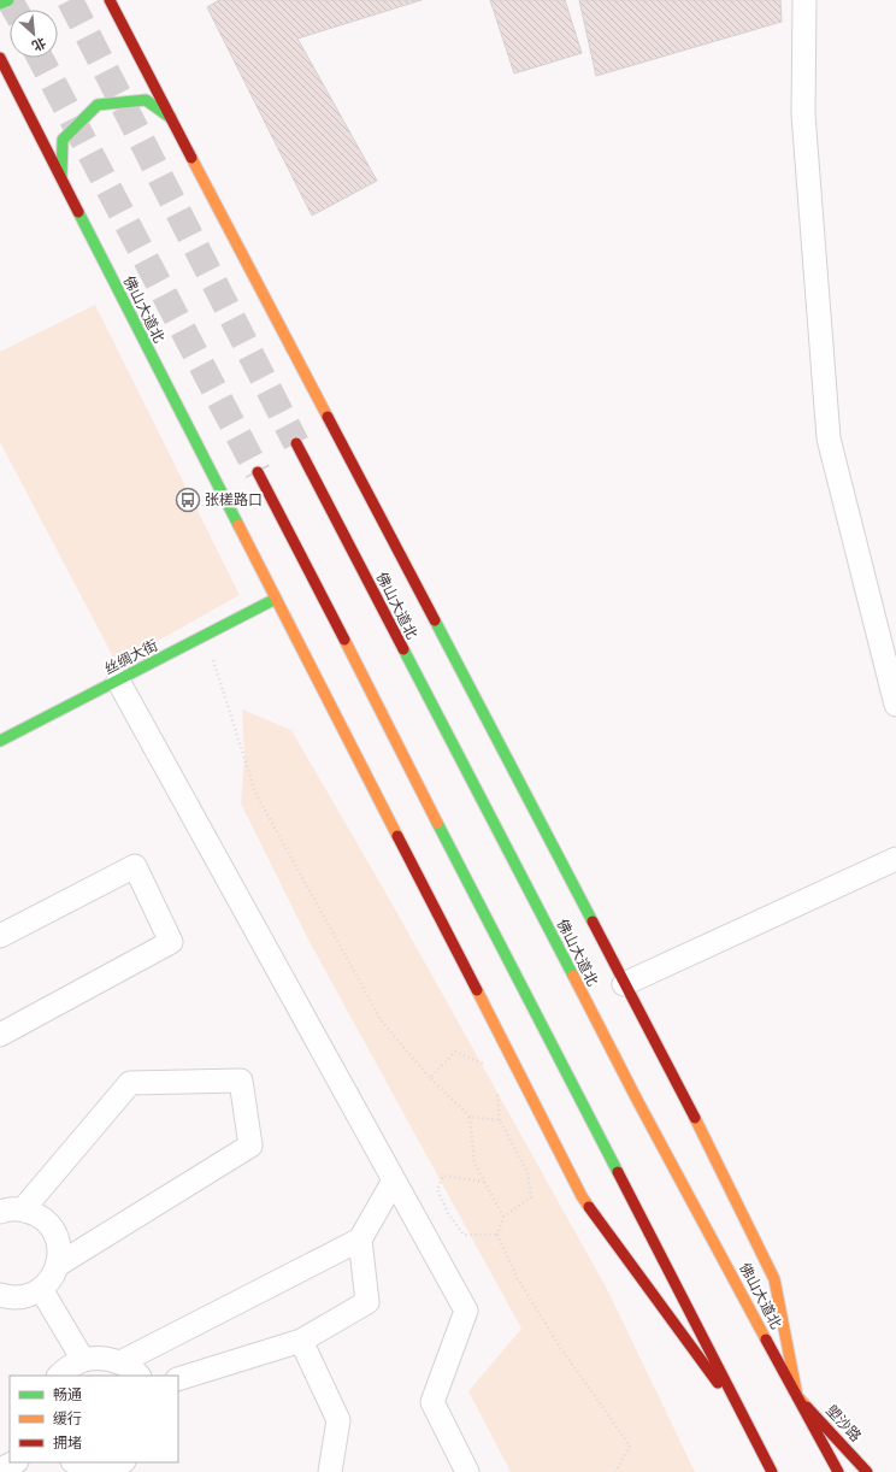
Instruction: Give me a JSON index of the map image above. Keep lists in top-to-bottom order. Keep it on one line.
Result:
{"streets":{"main road":["佛山大道北","丝绸大街","塱沙路"]},"crossings":[["佛山大道北","丝绸大街"],["佛山大道北","塱沙路"]],"places":{"bus stop":["张槎路口"]},"legend":["畅通","缓行","拥堵"],"north":"bottom right"}
